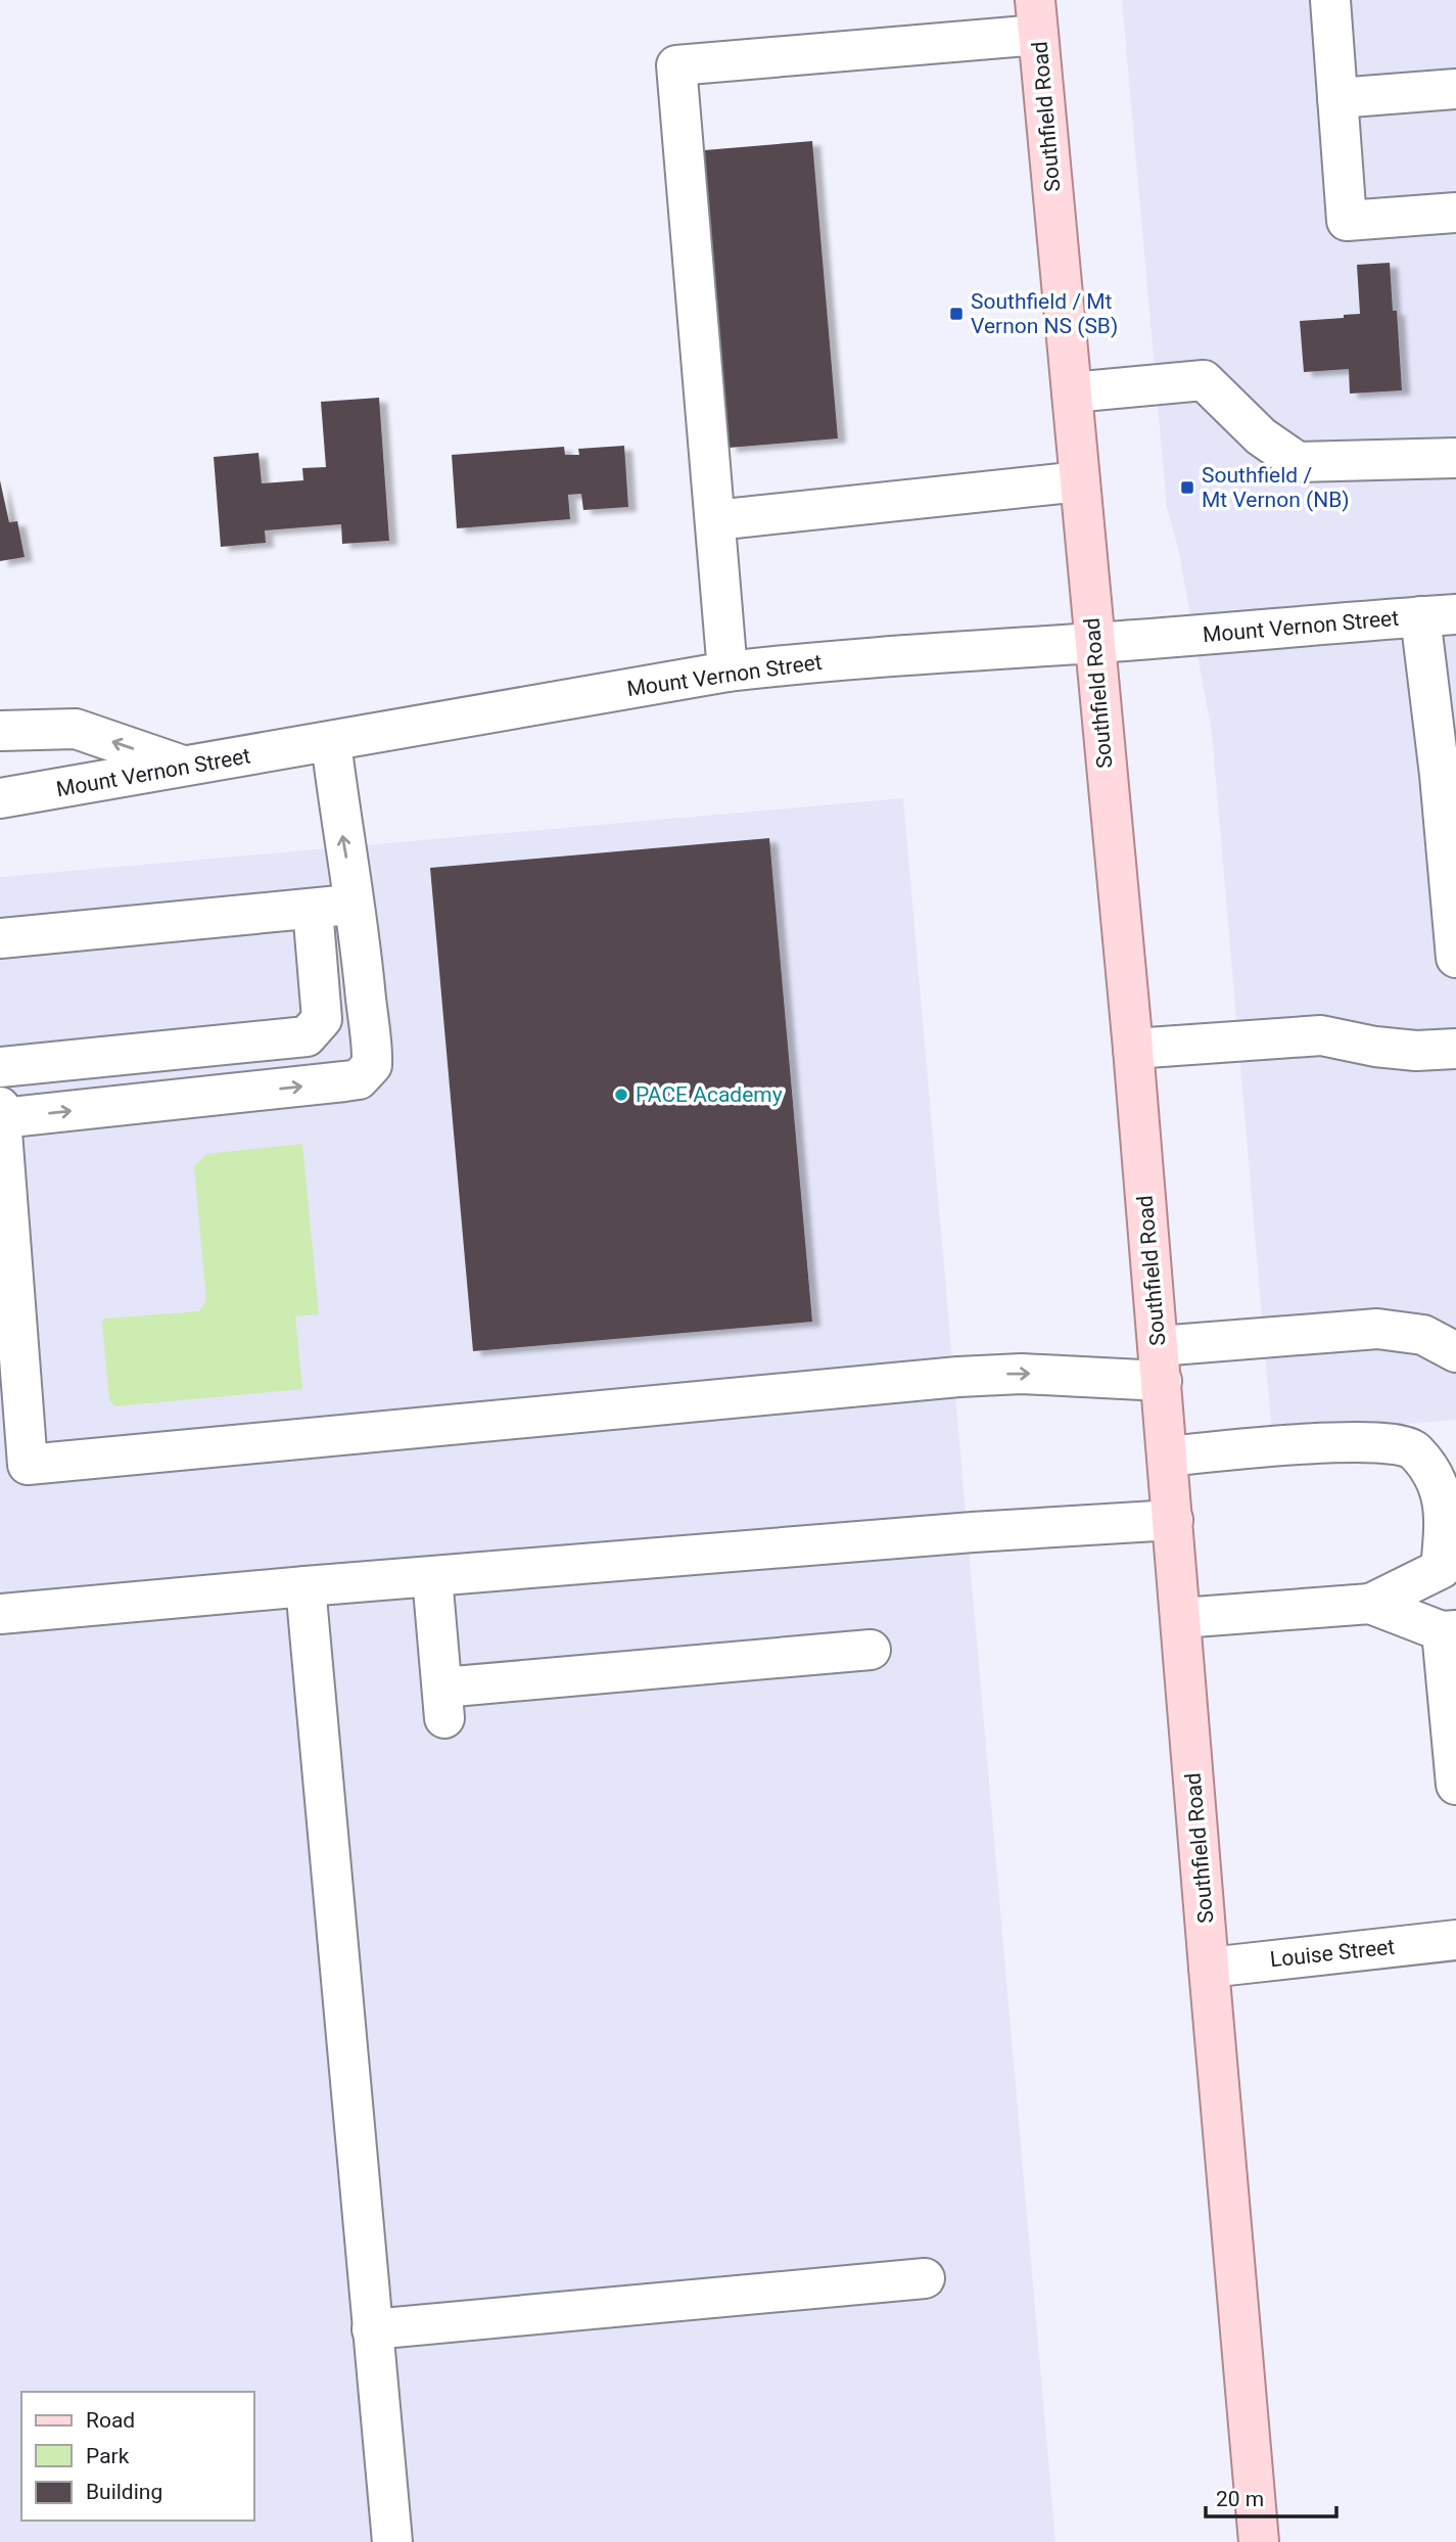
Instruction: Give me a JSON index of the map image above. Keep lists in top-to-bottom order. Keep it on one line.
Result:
{"streets":{"main road":["Southfield Road"],"street":["Mount Vernon Street","Louise Street"]},"crossings":[["Southfield Road","Mount Vernon Street"],["Southfield Road","Louise Street"]],"places":{"transit":["Southfield / Mt Vernon NS (SB)","Southfield / Mt Vernon (NB)"],"other":["PACE Academy"]},"legend":["Road","Park","Building"],"scale_bar":"20 m"}
